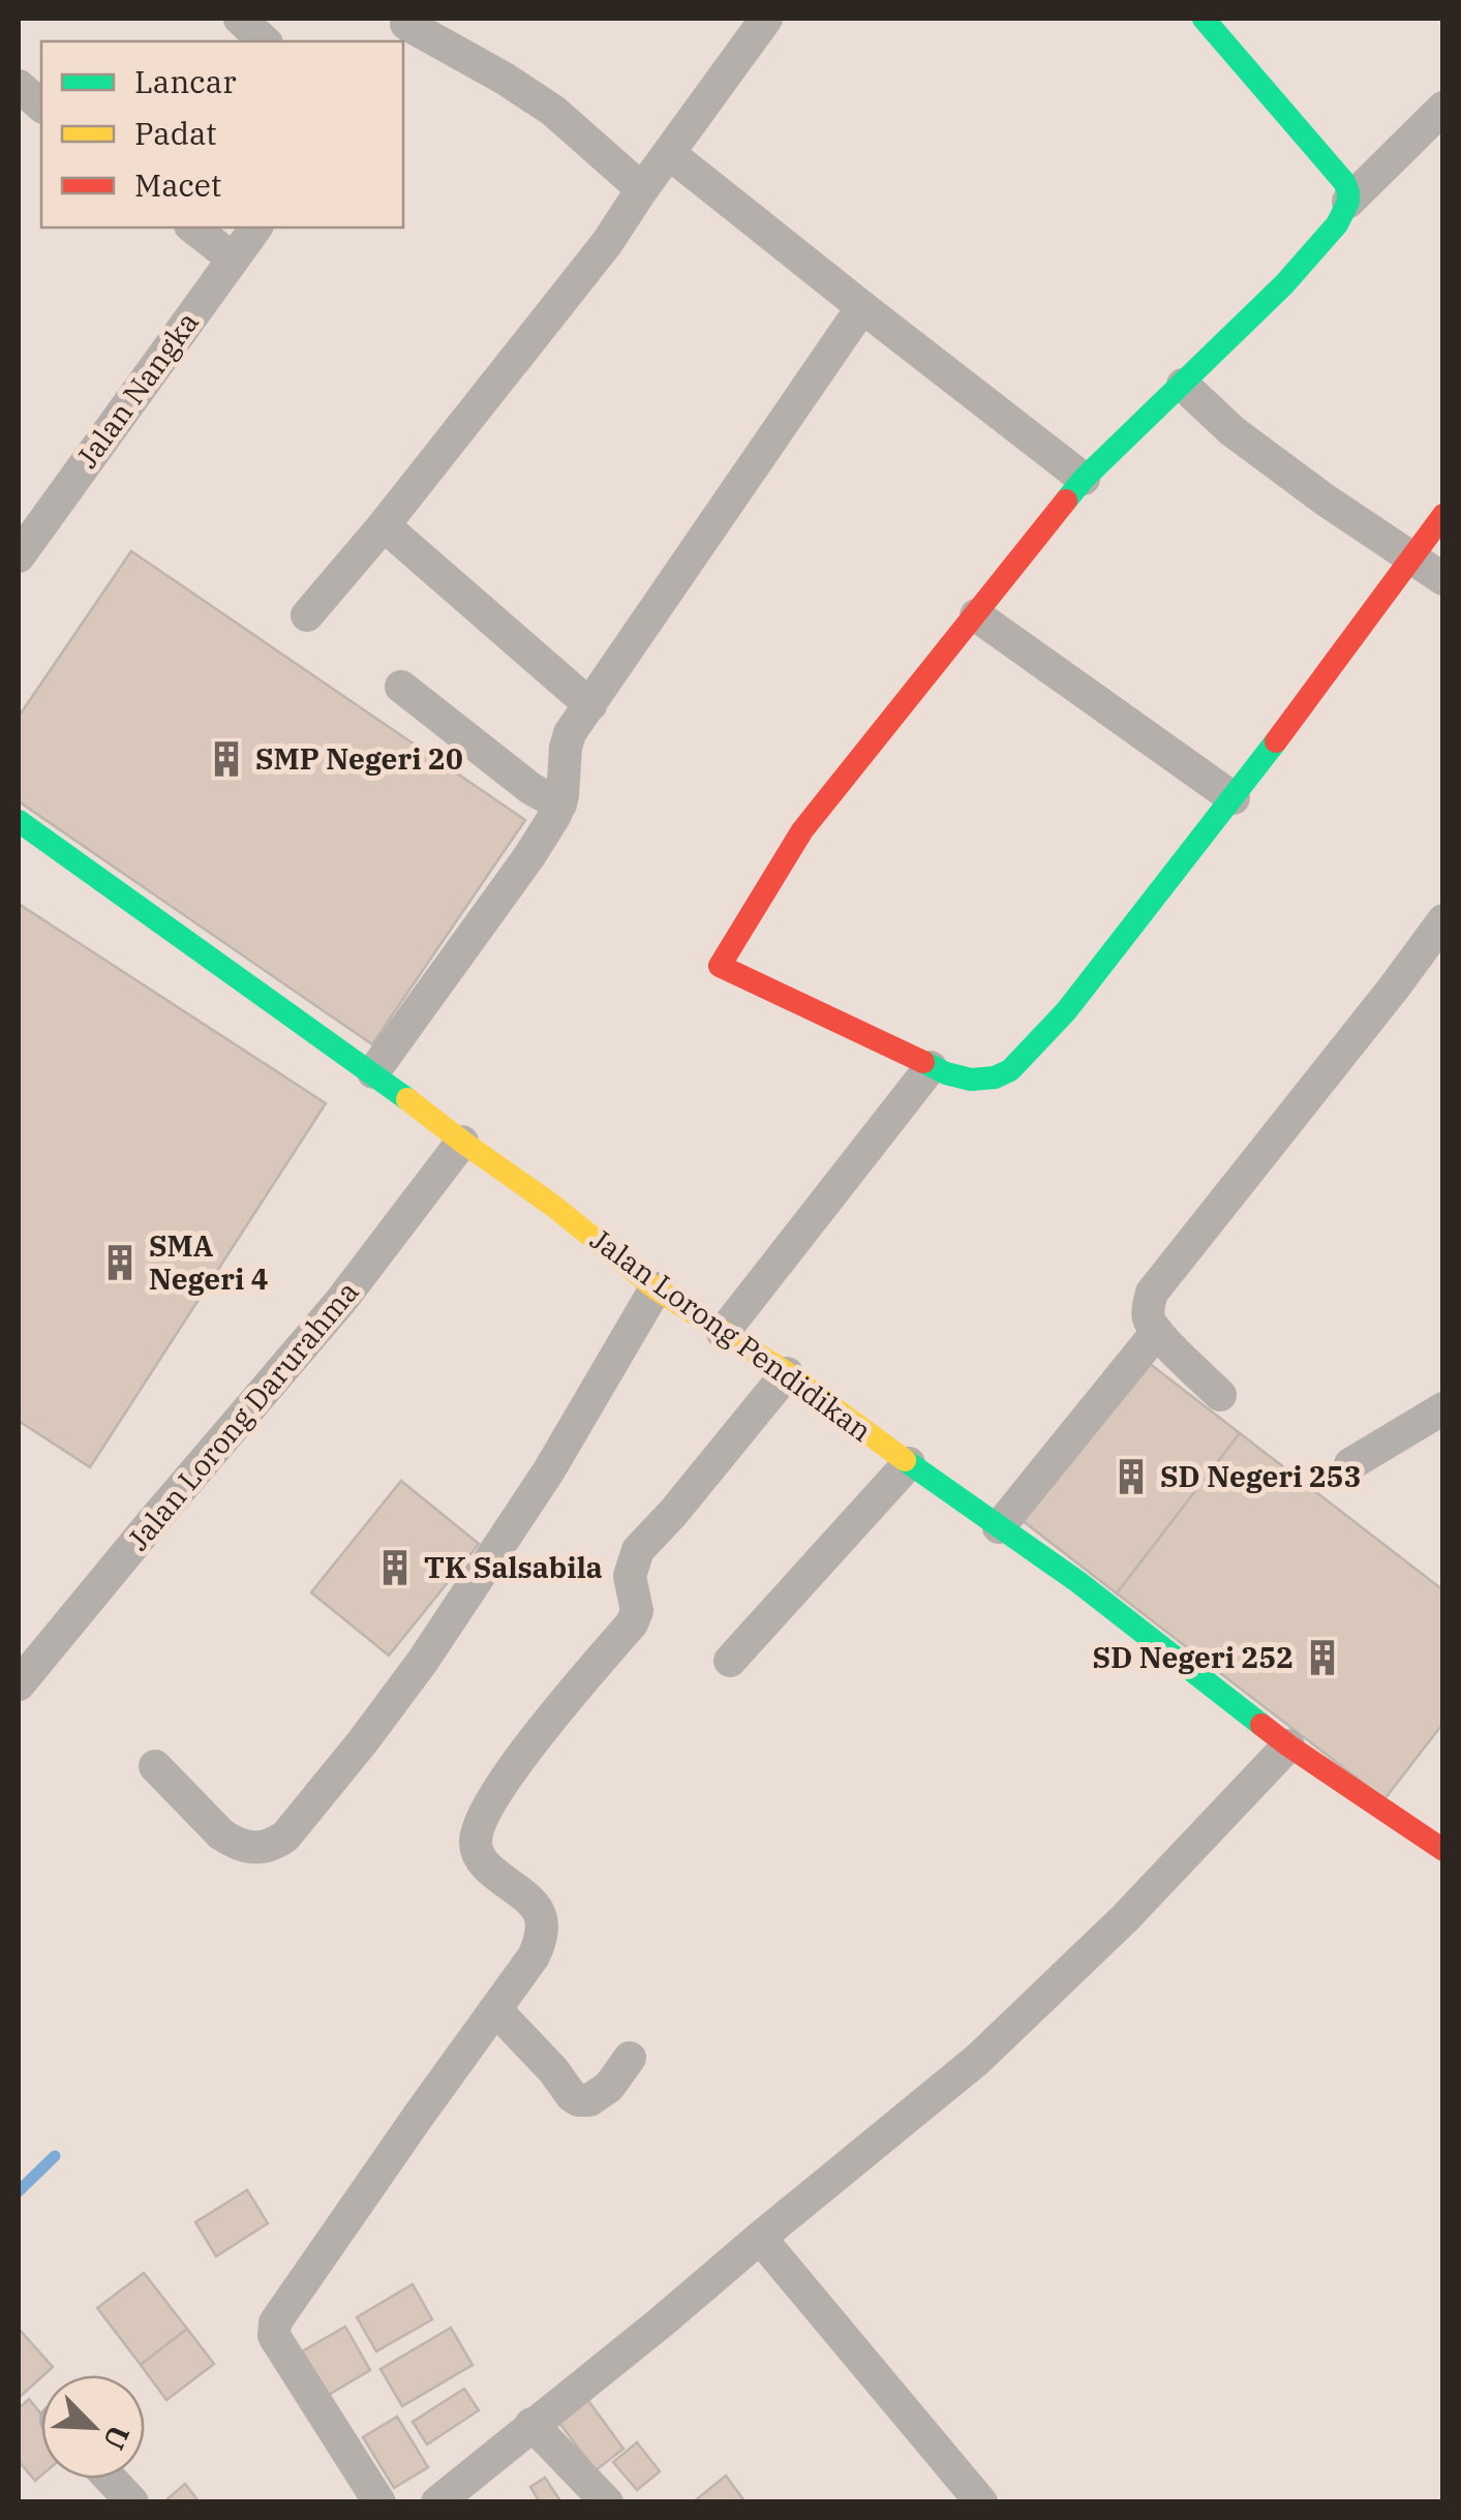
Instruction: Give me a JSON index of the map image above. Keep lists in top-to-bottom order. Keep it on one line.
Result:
{"streets":{"street":["Jalan Nangka","Jalan Lorong Pendidikan","Jalan Lorong Darurahma"]},"crossings":[["Jalan Lorong Pendidikan","Jalan Lorong Darurahma"]],"places":{"building":["SMP Negeri 20","SMA Negeri 4","SD Negeri 253","TK Salsabila","SD Negeri 252"]},"legend":["Lancar","Padat","Macet"],"north":"bottom right"}
